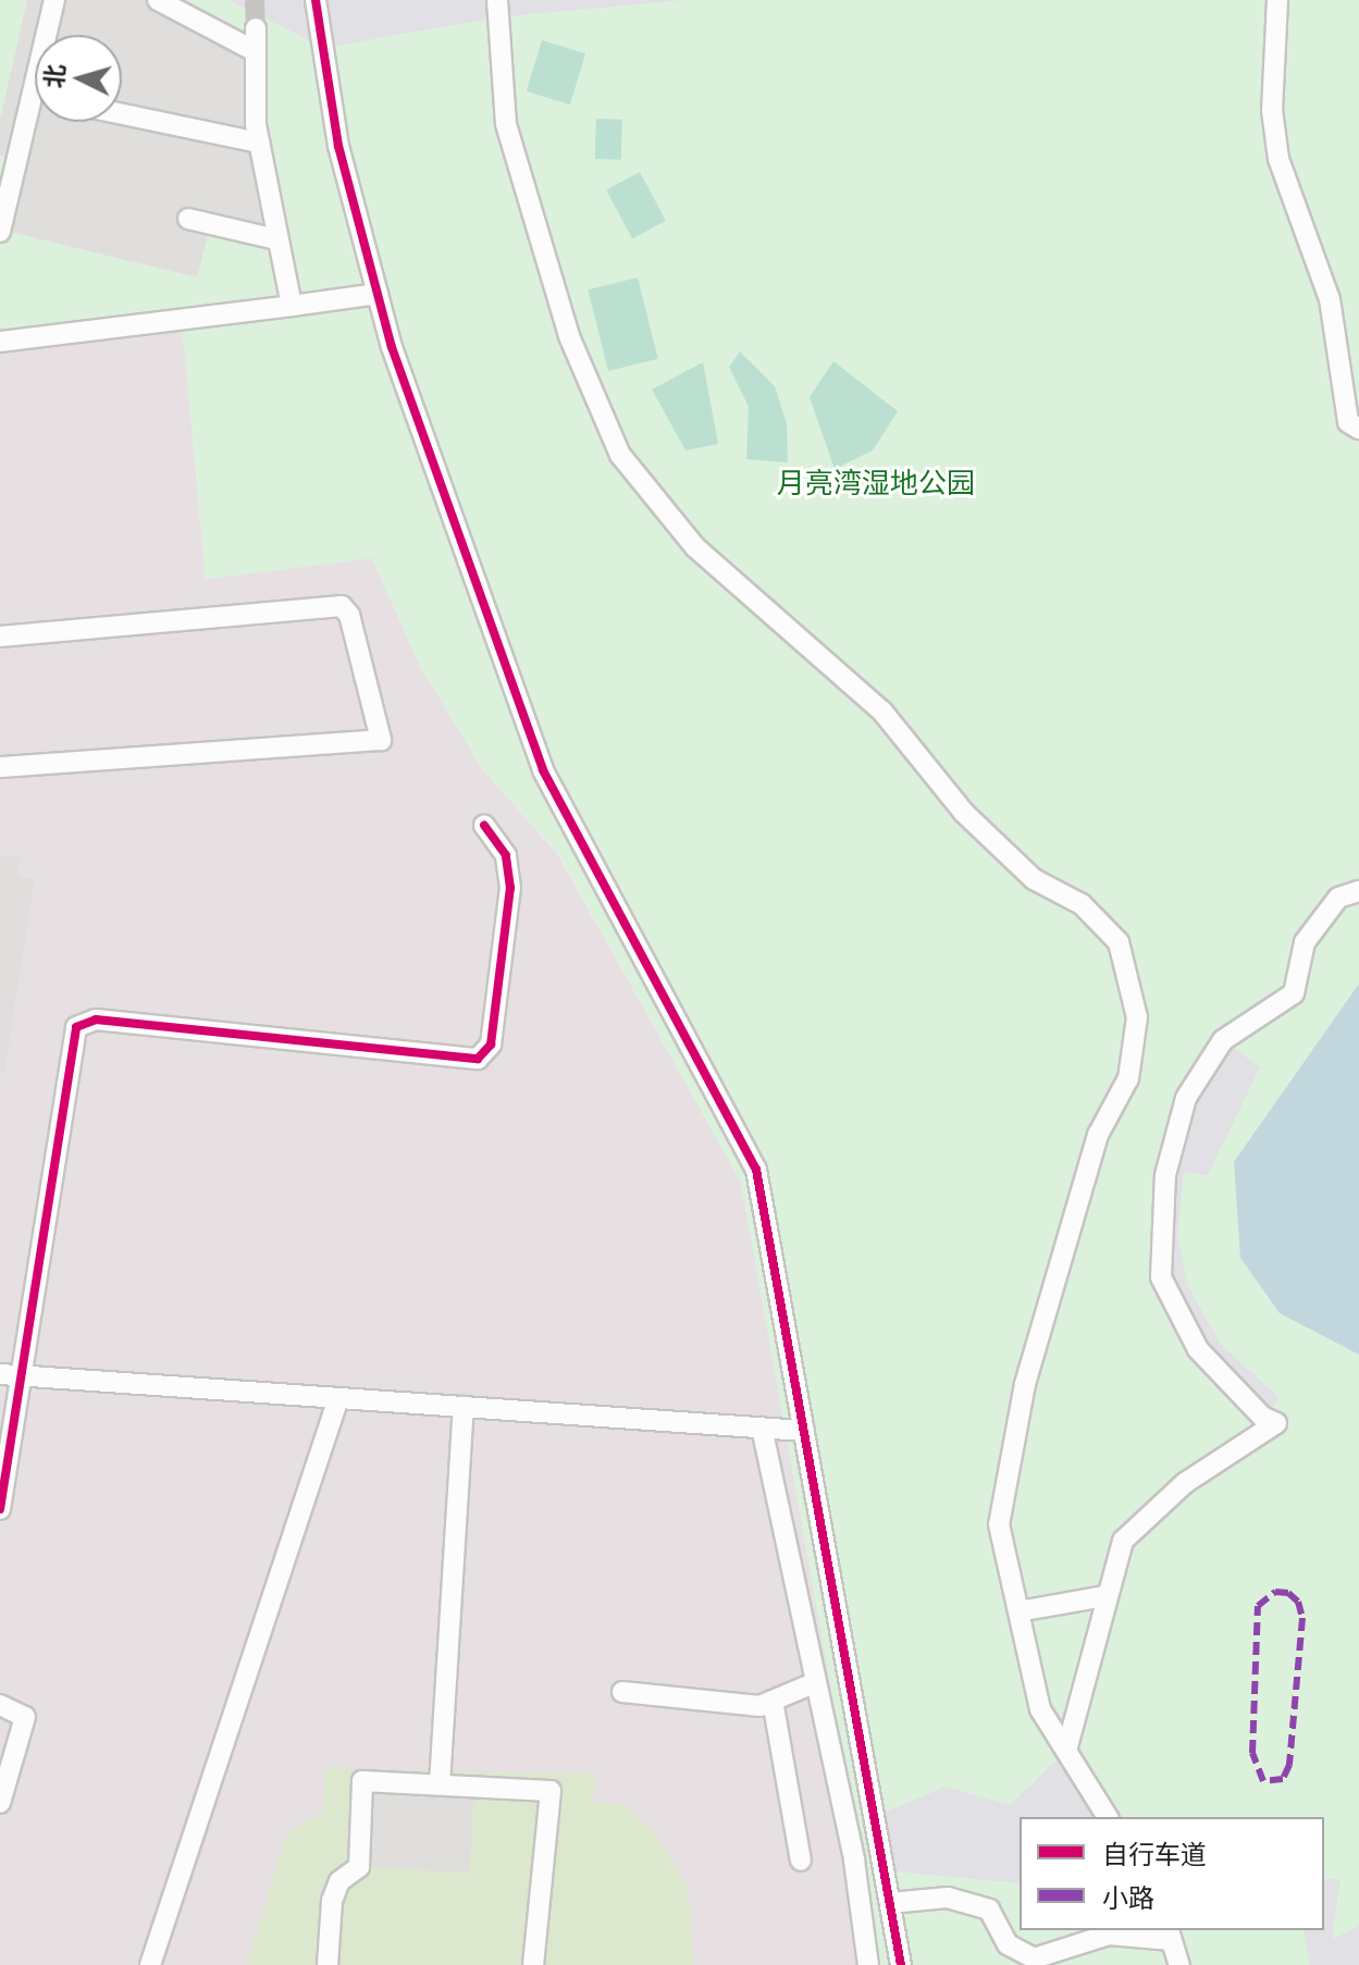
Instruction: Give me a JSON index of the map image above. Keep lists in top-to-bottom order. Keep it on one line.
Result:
{"parks":["月亮湾湿地公园"],"legend":["自行车道","小路"],"north":"left"}
